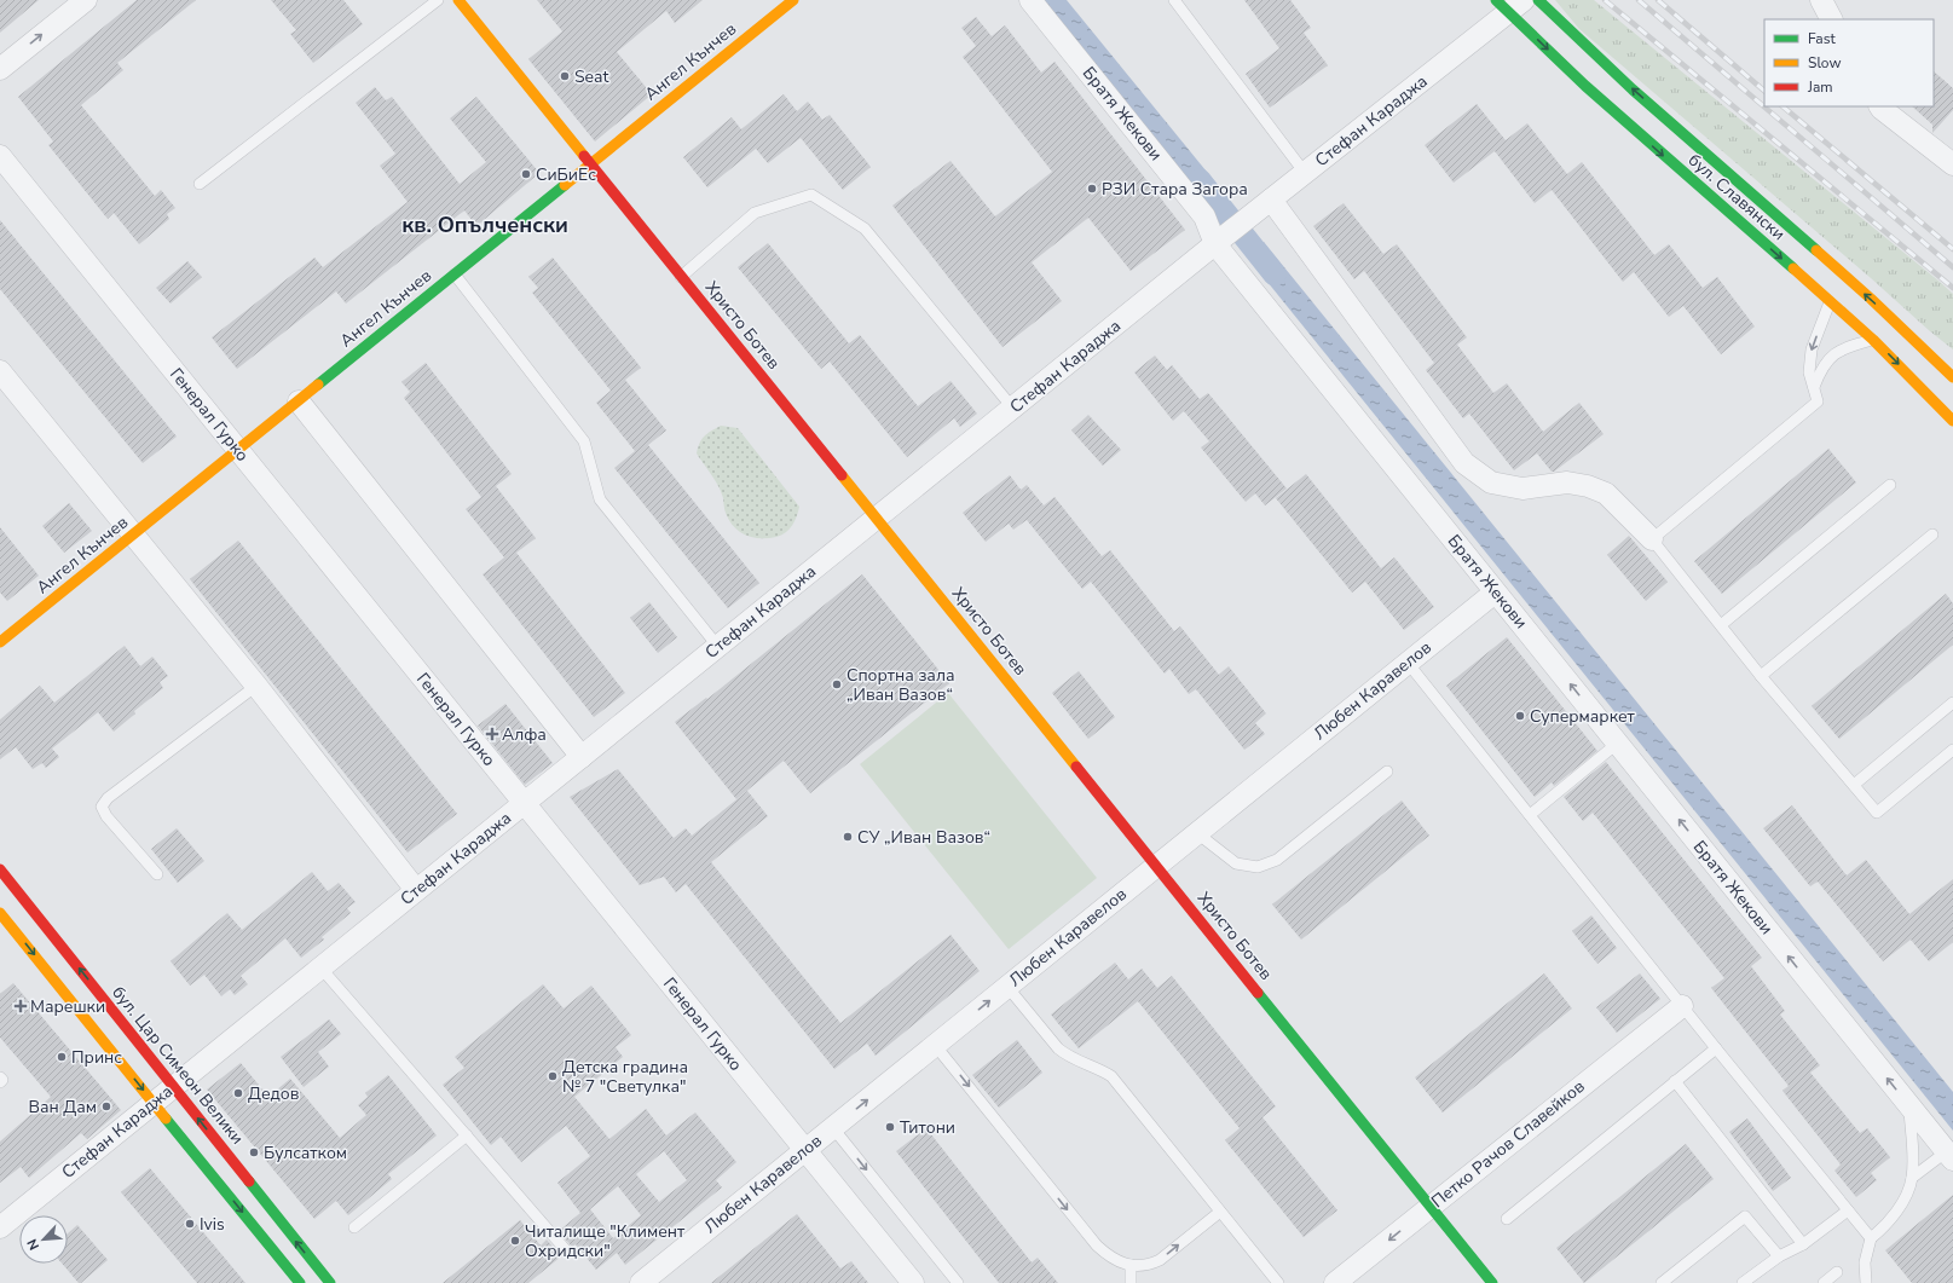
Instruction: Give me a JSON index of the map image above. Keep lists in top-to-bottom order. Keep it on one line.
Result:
{"streets":{"street":["Ангел Кънчев","Братя Жекови","Стефан Караджа","бул. Славянски","Христо Ботев","Генерал Гурко","Любен Каравелов","бул. Цар Симеон Велики","Петко Рачов Славейков"]},"crossings":[["Ангел Кънчев","Христо Ботев"],["Ангел Кънчев","Генерал Гурко"],["Братя Жекови","Стефан Караджа"],["Братя Жекови","Любен Каравелов"],["Стефан Караджа","бул. Славянски"],["Стефан Караджа","Христо Ботев"],["Стефан Караджа","Генерал Гурко"],["Стефан Караджа","бул. Цар Симеон Велики"],["Христо Ботев","Любен Каравелов"],["Христо Ботев","Петко Рачов Славейков"],["Генерал Гурко","Любен Каравелов"]],"one_way":["Братя Жекови"],"districts":["кв. Опълченски"],"places":{"other":["Seat","СиБиЕс","РЗИ Стара Загора","Спортна зала „Иван Вазов“","Супермаркет","СУ „Иван Вазов“","Принс","Детска градина № 7 \"Светулка\"","Дедов","Ван Дам","Титони","Булсатком","Ivis","Читалище \"Климент Охридски\""],"health":["Алфа","Марешки"]},"legend":["Fast","Slow","Jam"],"north":"bottom left"}
